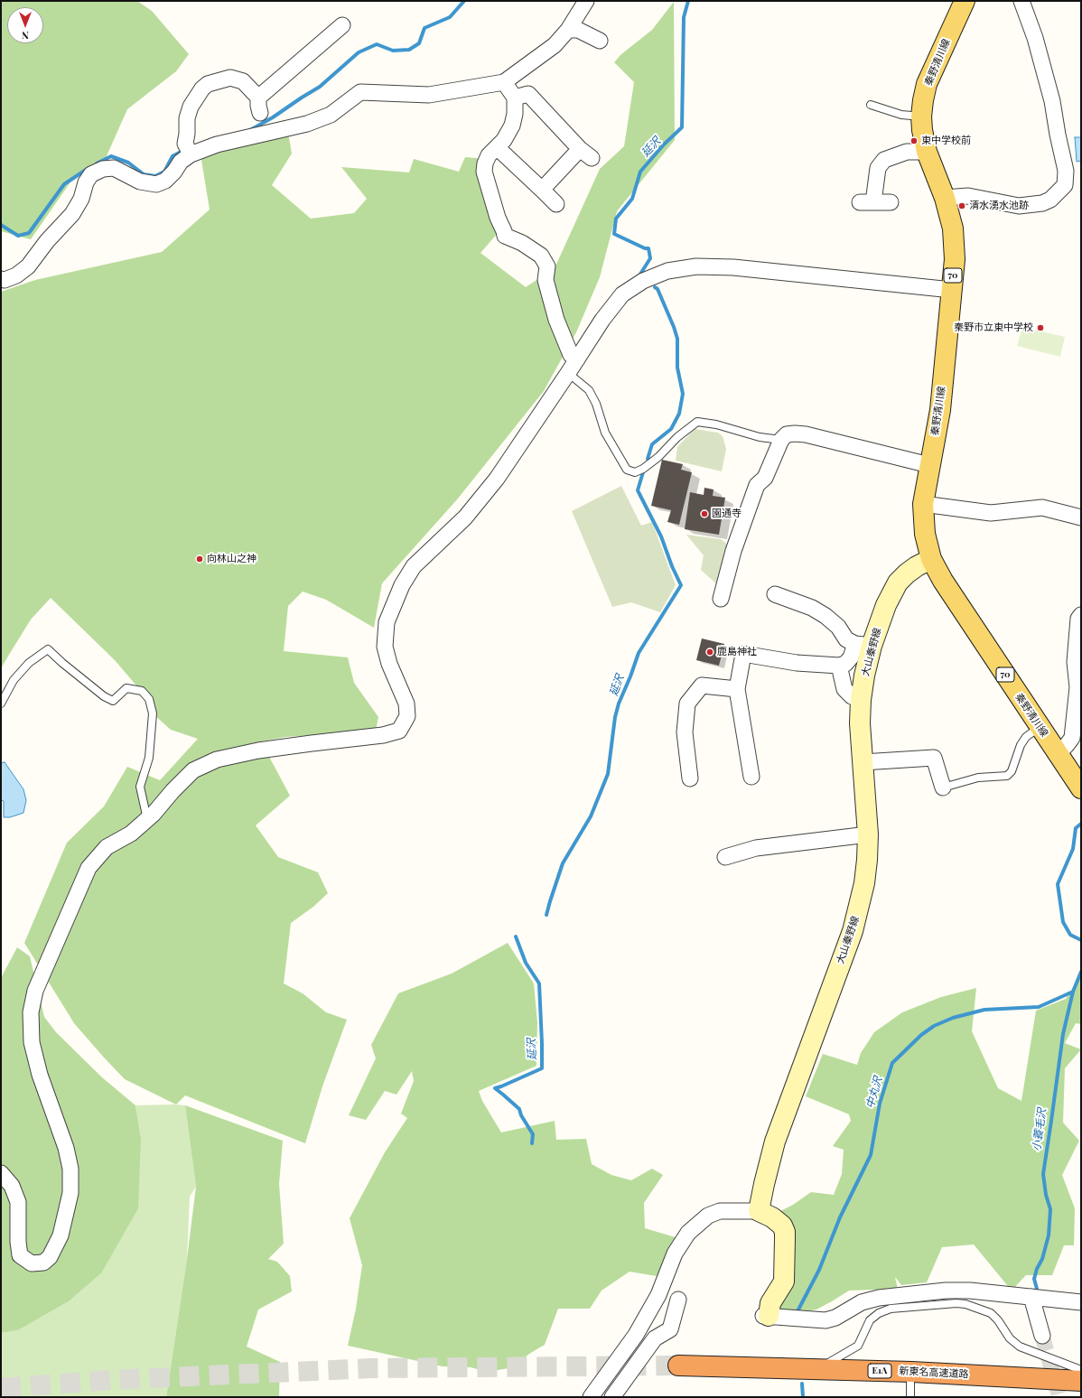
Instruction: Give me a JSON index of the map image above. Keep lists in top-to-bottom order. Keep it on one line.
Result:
{"streets":{"highway":["E1A","新東名高速道路"],"main road":["秦野清川線","70","大山秦野線"]},"crossings":[["秦野清川線","大山秦野線"]],"water":["延沢","中丸沢","小蓑毛沢"],"places":["東中学校前","清水湧水池跡","秦野市立東中学校","園通寺","向林山之神","鹿島神社"],"north":"bottom"}
